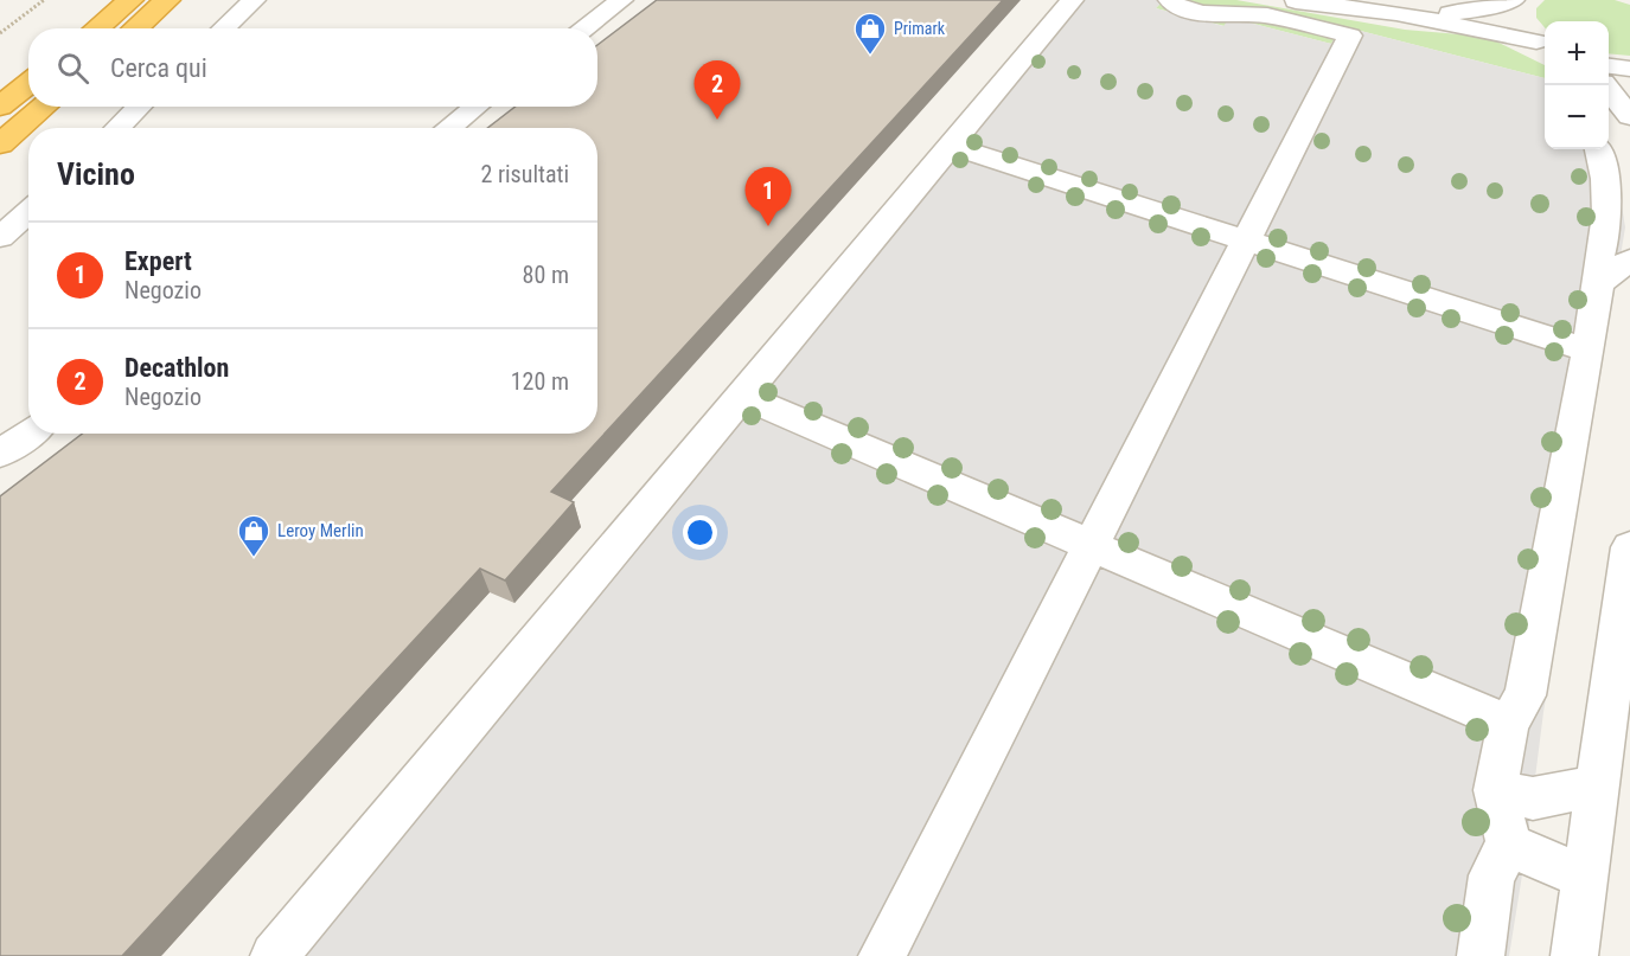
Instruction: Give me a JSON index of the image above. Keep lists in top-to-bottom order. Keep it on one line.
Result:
{"places":{"shop":["Primark","Leroy Merlin"]},"page":{"map_buttons":["+","−"],"search":"Cerca qui","pins":["2","1"],"heading":["Vicino","2 risultati"],"list":[{"mark":"1","name":"Expert","note":"Negozio","value":"80 m"},{"mark":"2","name":"Decathlon","note":"Negozio","value":"120 m"}]}}
